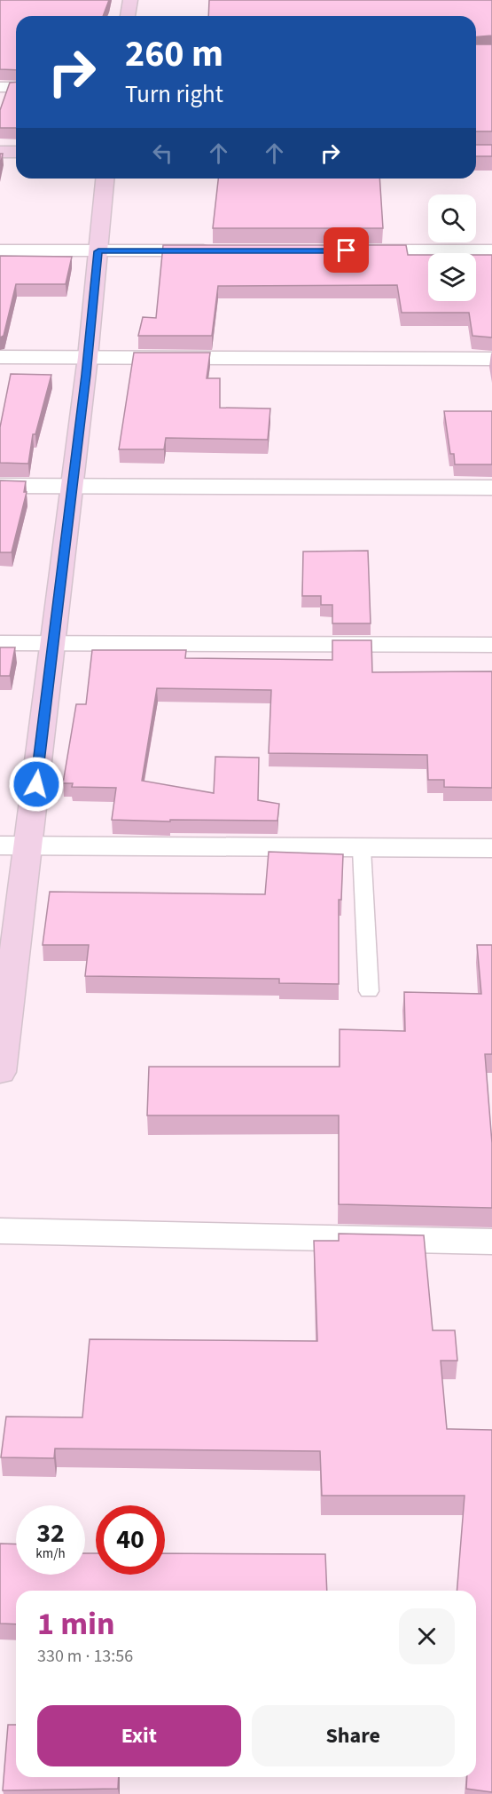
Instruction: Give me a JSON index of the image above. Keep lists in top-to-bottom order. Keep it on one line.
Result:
{"page":{"turn":["260 m","Turn right"],"speed":"32 km/h","limit":"40","heading":["1 min","330 m · 13:56"],"buttons":["Exit","Share"]}}
